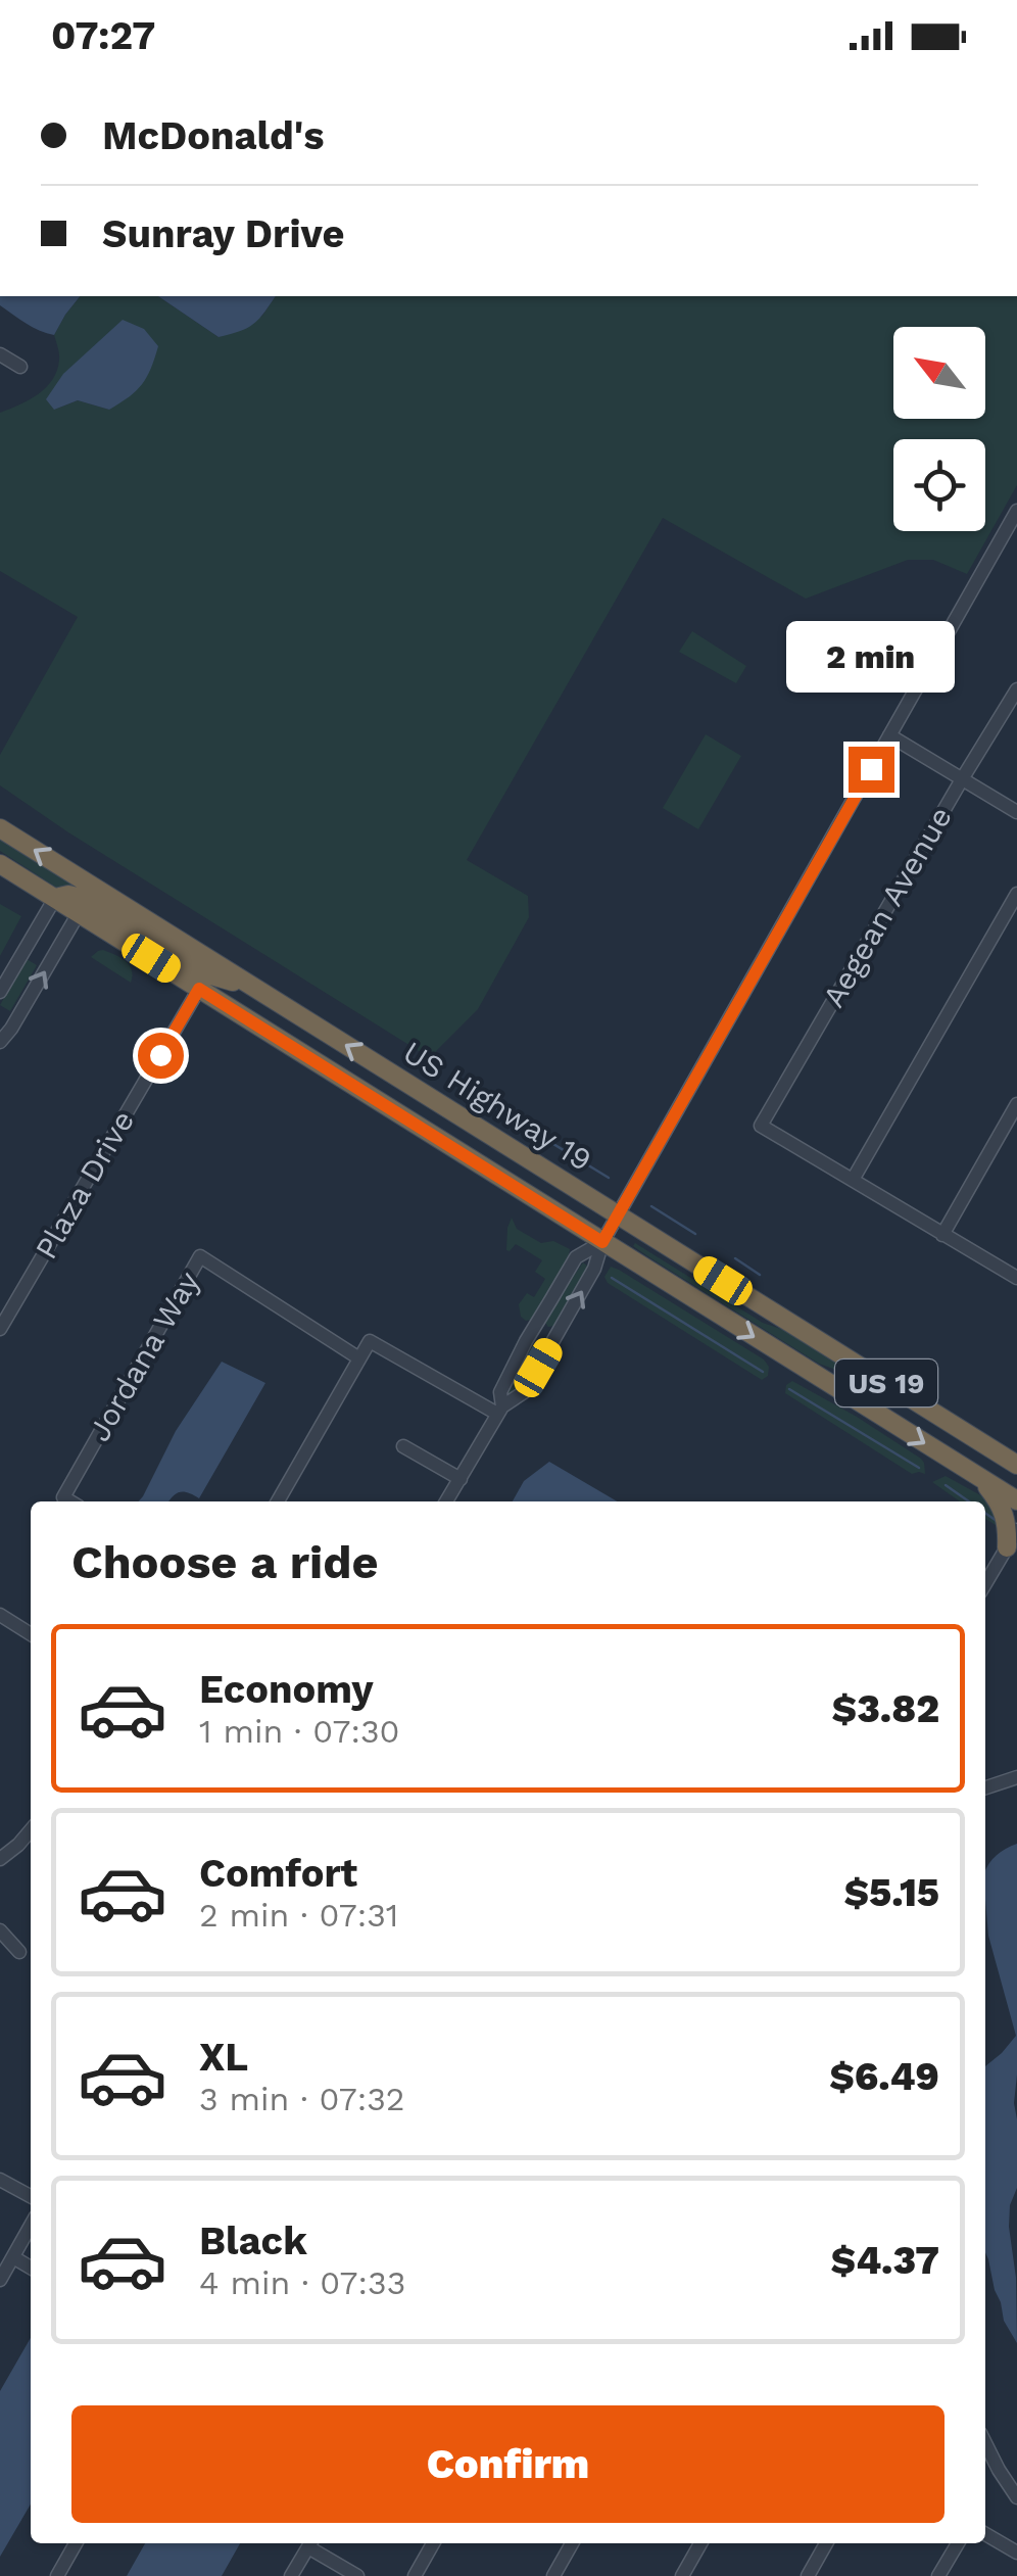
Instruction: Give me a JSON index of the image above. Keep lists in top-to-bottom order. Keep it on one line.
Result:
{"streets":{"highway":["US Highway 19","US 19"],"street":["Aegean Avenue","Plaza Drive","Jordana Way"]},"crossings":[["US Highway 19","Plaza Drive"]],"north":"top left","page":{"status":"07:27","banner":["McDonald's","Sunray Drive"],"bubble":"2 min","heading":"Choose a ride","list":[{"name":"Economy","note":"1 min · 07:30","value":"$3.82"},{"name":"Comfort","note":"2 min · 07:31","value":"$5.15"},{"name":"XL","note":"3 min · 07:32","value":"$6.49"},{"name":"Black","note":"4 min · 07:33","value":"$4.37"}],"buttons":"Confirm"}}
